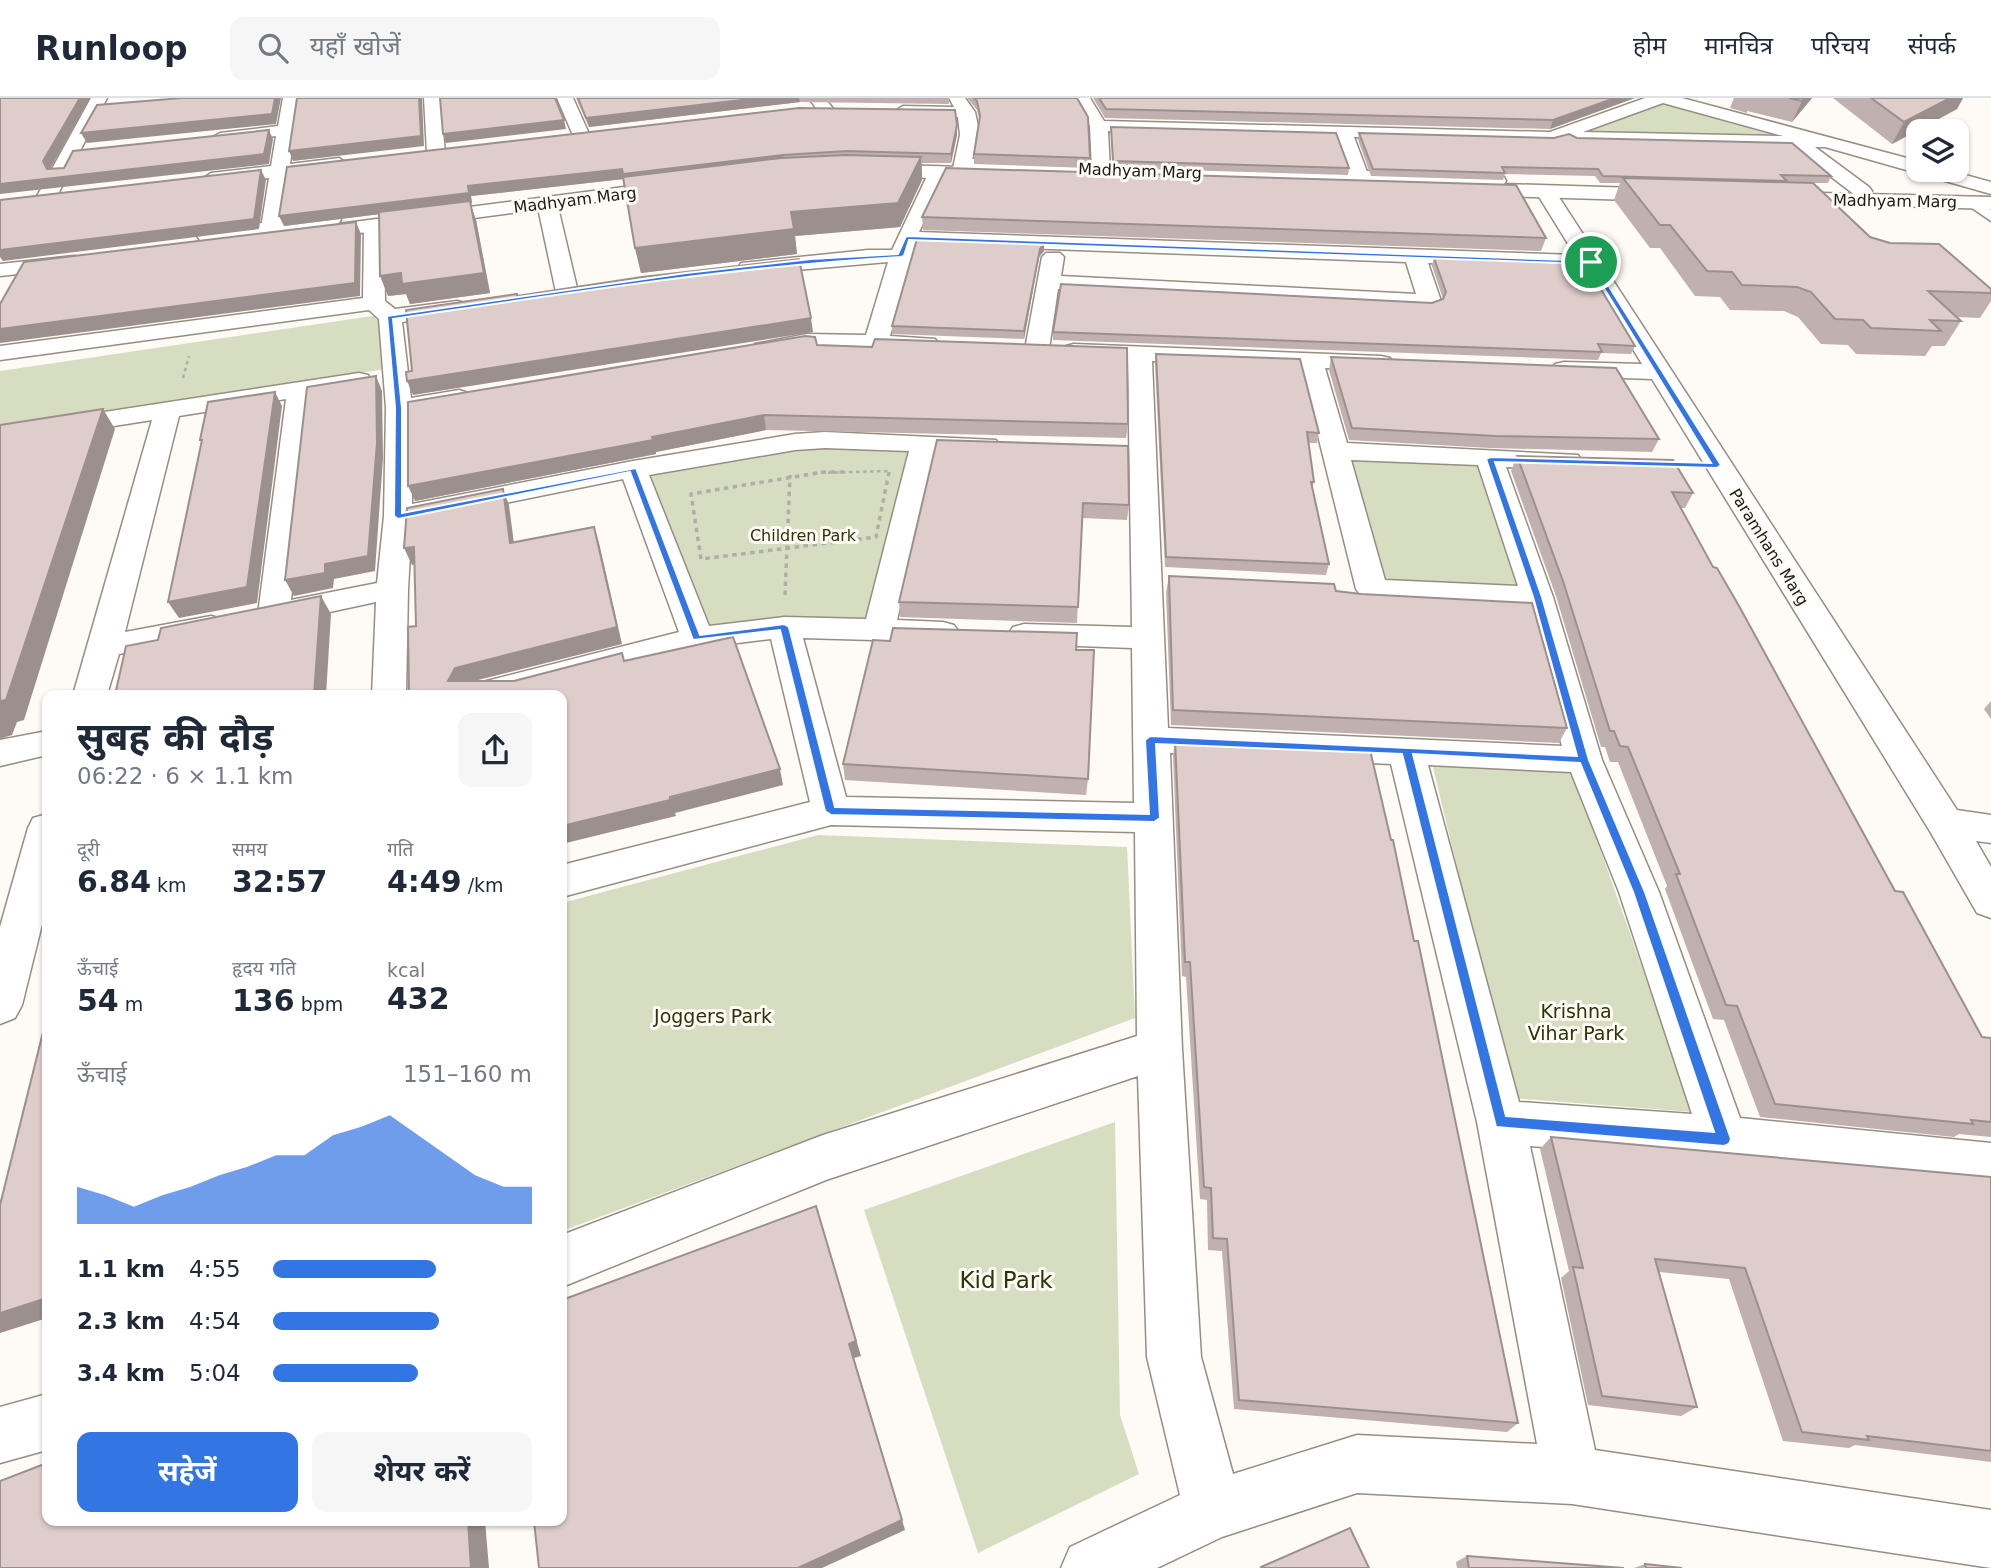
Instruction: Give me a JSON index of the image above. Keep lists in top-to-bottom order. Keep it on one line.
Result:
{"streets":{"street":["Madhyam Marg","Paramhans Marg"]},"crossings":[["Madhyam Marg","Paramhans Marg"]],"parks":["Children Park","Krishna Vihar Park","Joggers Park","Kid Park"],"page":{"header":"Runloop","search":"यहाँ खोजें","nav":["होम","मानचित्र","परिचय","संपर्क"],"heading":["सुबह की दौड़","06:22 · 6 × 1.1 km"],"stats":[["दूरी","6.84 km"],["समय","32:57"],["गति","4:49 /km"],["ऊँचाई","54 m"],["हृदय गति","136 bpm"],["kcal","432"]],"chart":["ऊँचाई","151–160 m"],"list":[{"name":"1.1 km","note":"4:55"},{"name":"2.3 km","note":"4:54"},{"name":"3.4 km","note":"5:04"}],"buttons":["सहेजें","शेयर करें"]}}
